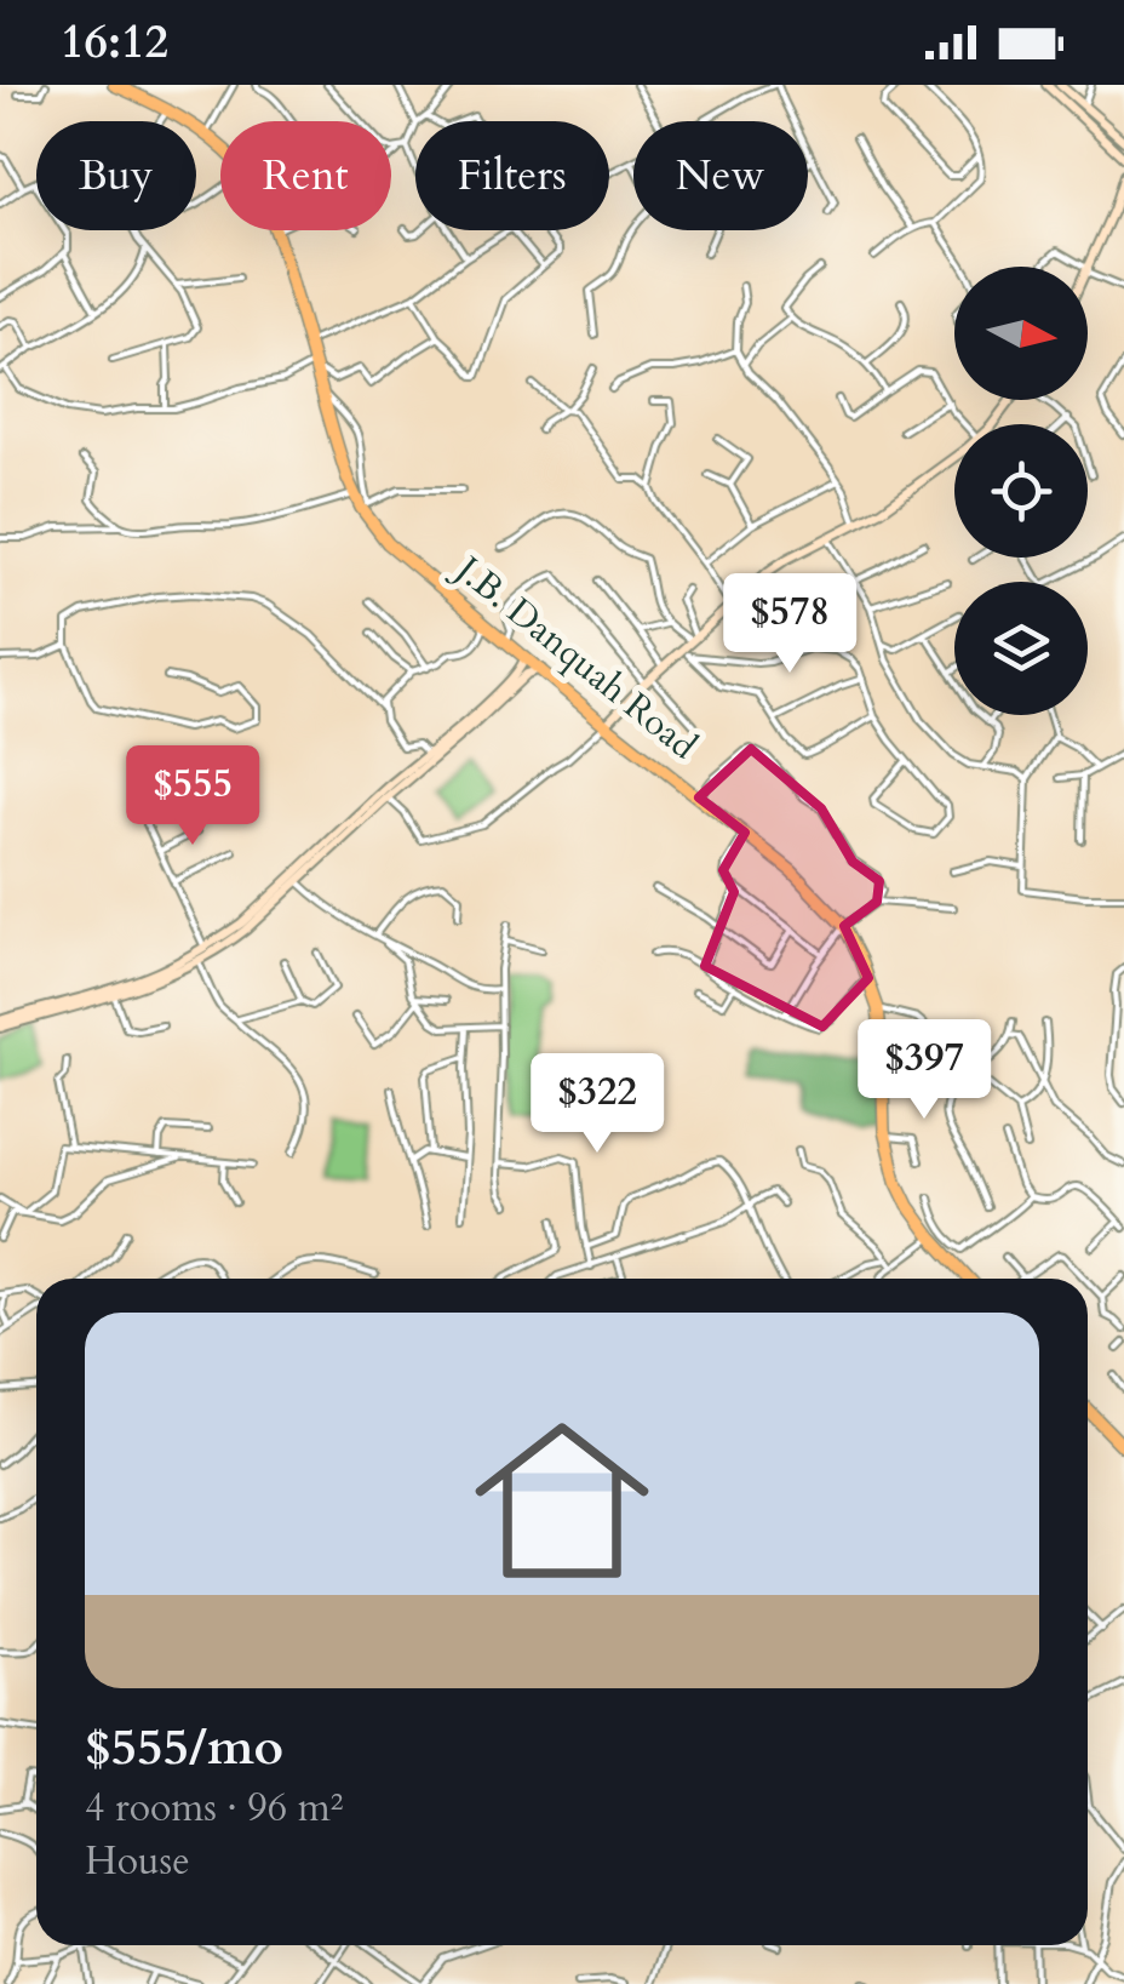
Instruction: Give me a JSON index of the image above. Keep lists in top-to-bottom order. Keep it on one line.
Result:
{"streets":{"highway":["J.B. Danquah Road"]},"north":"right","page":{"status":"16:12","chip":["Buy","Rent","Filters","New"],"price":["$578","$555","$397","$322"],"list":[{"name":"$555/mo","note":"4 rooms · 96 m² · House"}]}}
